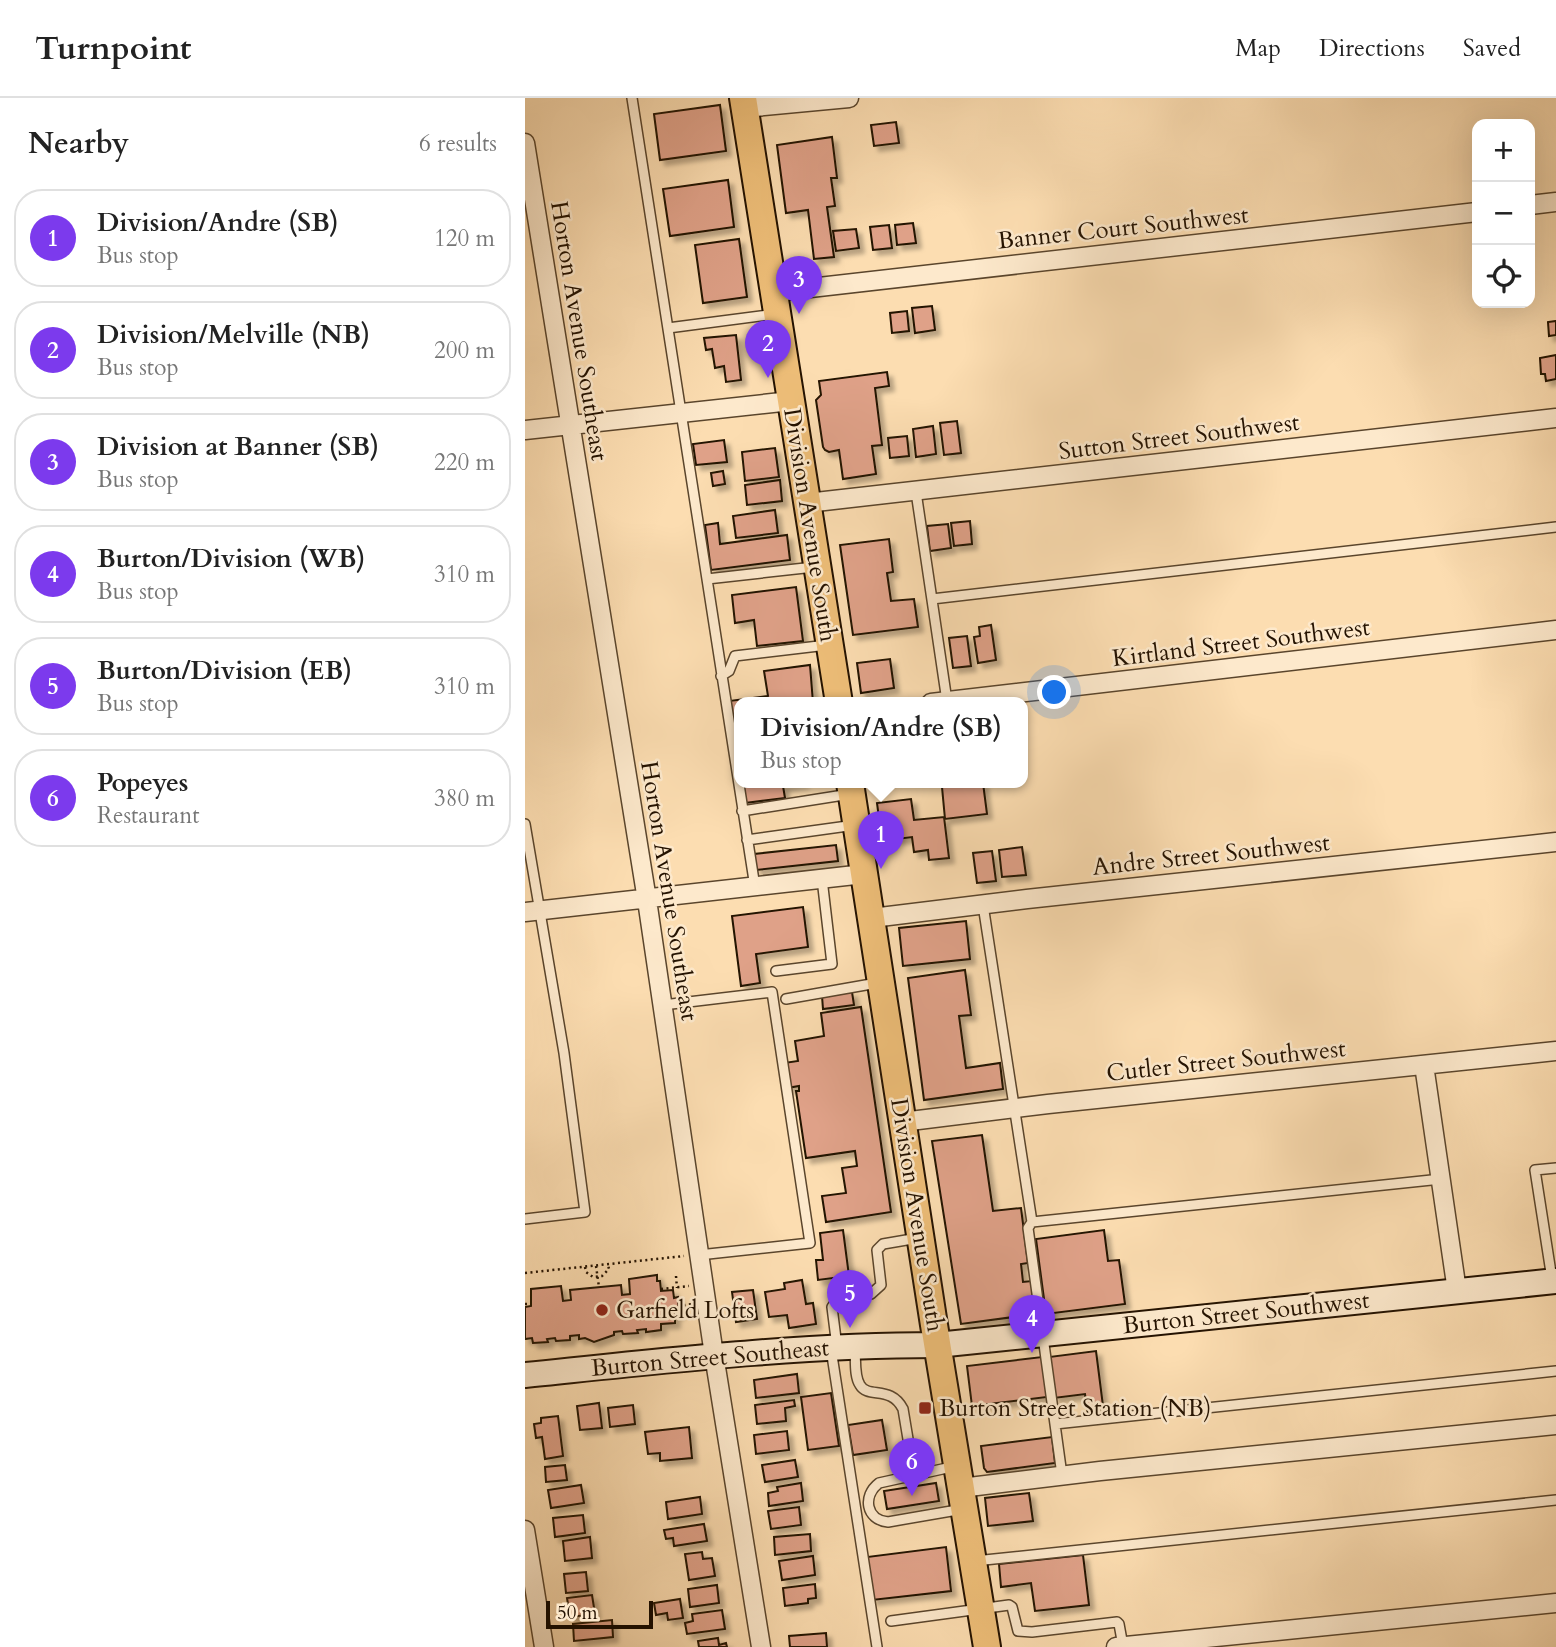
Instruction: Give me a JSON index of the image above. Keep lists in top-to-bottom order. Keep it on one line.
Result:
{"streets":{"main road":["Division Avenue South","Burton Street Southwest","Burton Street Southeast"],"street":["Banner Court Southwest","Horton Avenue Southeast","Sutton Street Southwest","Kirtland Street Southwest","Andre Street Southwest","Cutler Street Southwest"]},"crossings":[["Banner Court Southwest","Division Avenue South"],["Horton Avenue Southeast","Burton Street Southeast"],["Sutton Street Southwest","Division Avenue South"],["Division Avenue South","Andre Street Southwest"],["Division Avenue South","Cutler Street Southwest"],["Division Avenue South","Burton Street Southwest"],["Division Avenue South","Burton Street Southeast"],["Burton Street Southwest","Burton Street Southeast"]],"places":{"other":["Garfield Lofts"],"transit":["Burton Street Station (NB)"]},"scale_bar":"50 m","page":{"header":"Turnpoint","nav":["Map","Directions","Saved"],"heading":["Nearby","6 results"],"map_buttons":["+","−"],"list":[{"mark":"1","name":"Division/Andre (SB)","note":"Bus stop","value":"120 m"},{"mark":"2","name":"Division/Melville (NB)","note":"Bus stop","value":"200 m"},{"mark":"3","name":"Division at Banner (SB)","note":"Bus stop","value":"220 m"},{"mark":"4","name":"Burton/Division (WB)","note":"Bus stop","value":"310 m"},{"mark":"5","name":"Burton/Division (EB)","note":"Bus stop","value":"310 m"},{"mark":"6","name":"Popeyes","note":"Restaurant","value":"380 m"}],"pins":["3","2","1","5","4","6"],"popup":["Division/Andre (SB)","Bus stop"],"scale":"50 m"}}
